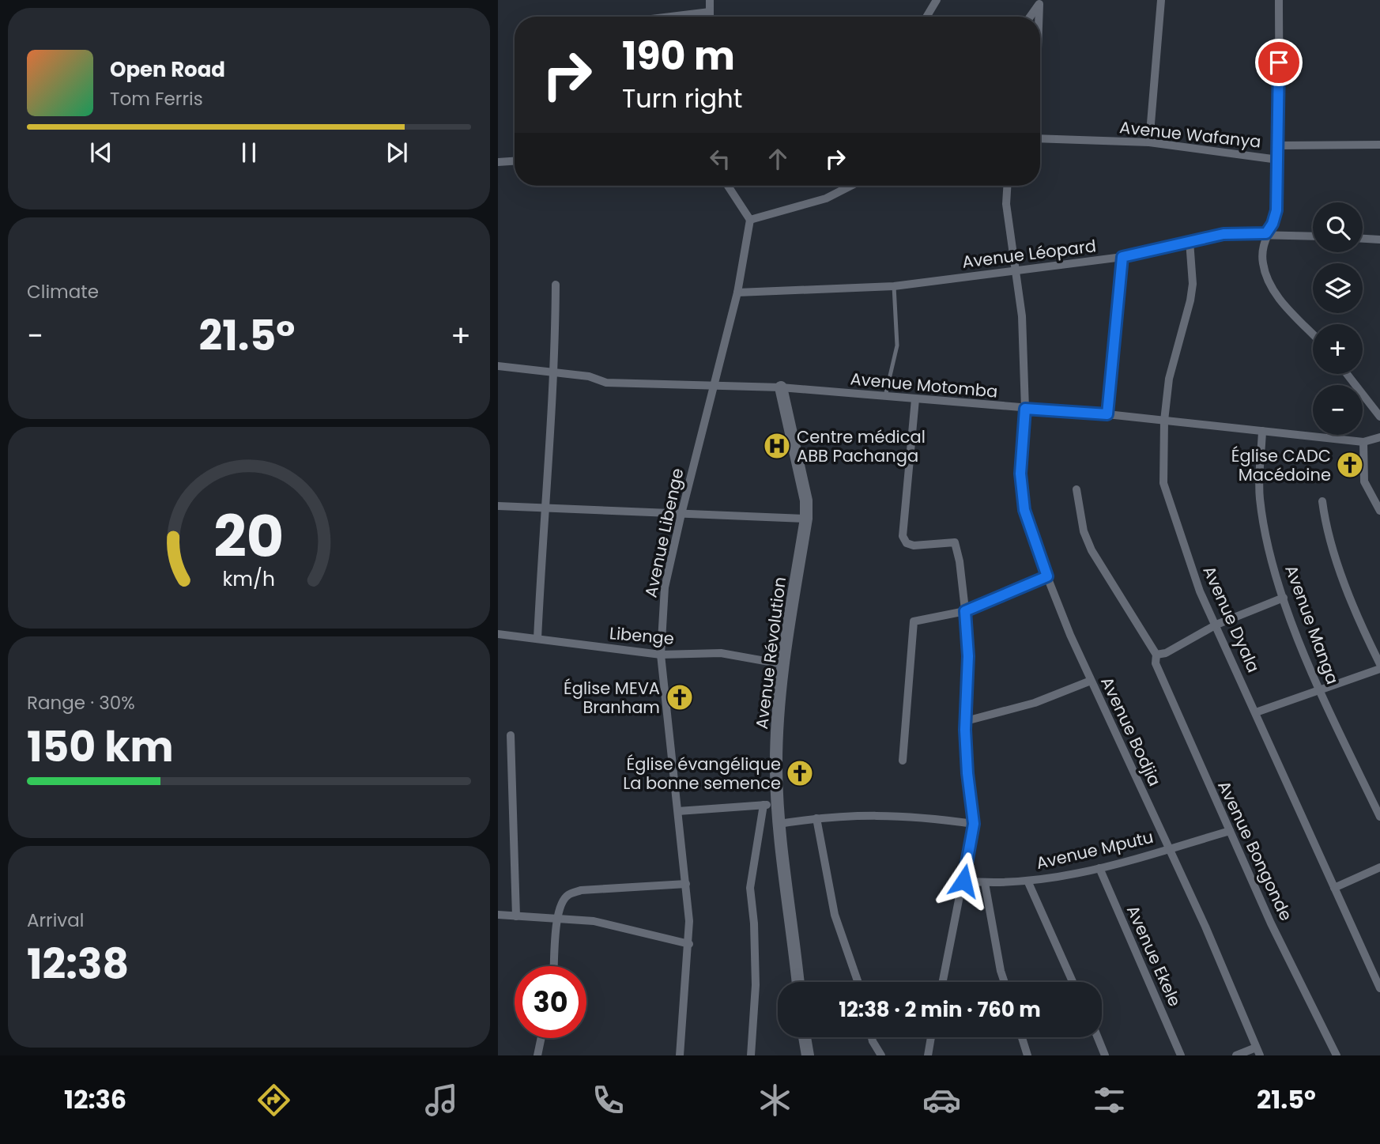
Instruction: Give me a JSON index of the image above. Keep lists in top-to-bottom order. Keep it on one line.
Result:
{"streets":{"street":["Avenue Wafanya","Avenue Léopard","Avenue Motomba","Avenue Libenge","Avenue Dyala","Avenue Manga","Libenge","Avenue Révolution","Avenue Bodjia","Avenue Mputu","Avenue Bongonde","Avenue Ekele"]},"crossings":[["Avenue Léopard","Avenue Libenge"],["Avenue Léopard","Avenue Dyala"],["Avenue Léopard","Avenue Bodjia"],["Avenue Motomba","Avenue Libenge"],["Avenue Motomba","Avenue Dyala"],["Avenue Motomba","Avenue Manga"],["Avenue Motomba","Avenue Révolution"],["Avenue Motomba","Avenue Bodjia"],["Avenue Libenge","Libenge"],["Libenge","Avenue Révolution"],["Avenue Bodjia","Avenue Mputu"],["Avenue Mputu","Avenue Bongonde"],["Avenue Mputu","Avenue Ekele"]],"places":{"hospital":["Centre médical ABB Pachanga"],"church":["Église CADC Macédoine","Église MEVA Branham","Église évangélique La bonne semence"]},"page":{"turn":["190 m","Turn right"],"song":["Open Road","Tom Ferris"],"map_buttons":["+","−"],"tile":["Climate",["Range · 30%","150 km"],["Arrival","12:38"]],"heat":["−","21.5°","+"],"limit":"30","trip":"12:38 · 2 min · 760 m","tabs":["12:36","21.5°"],"gauge":["20","km/h"]}}
